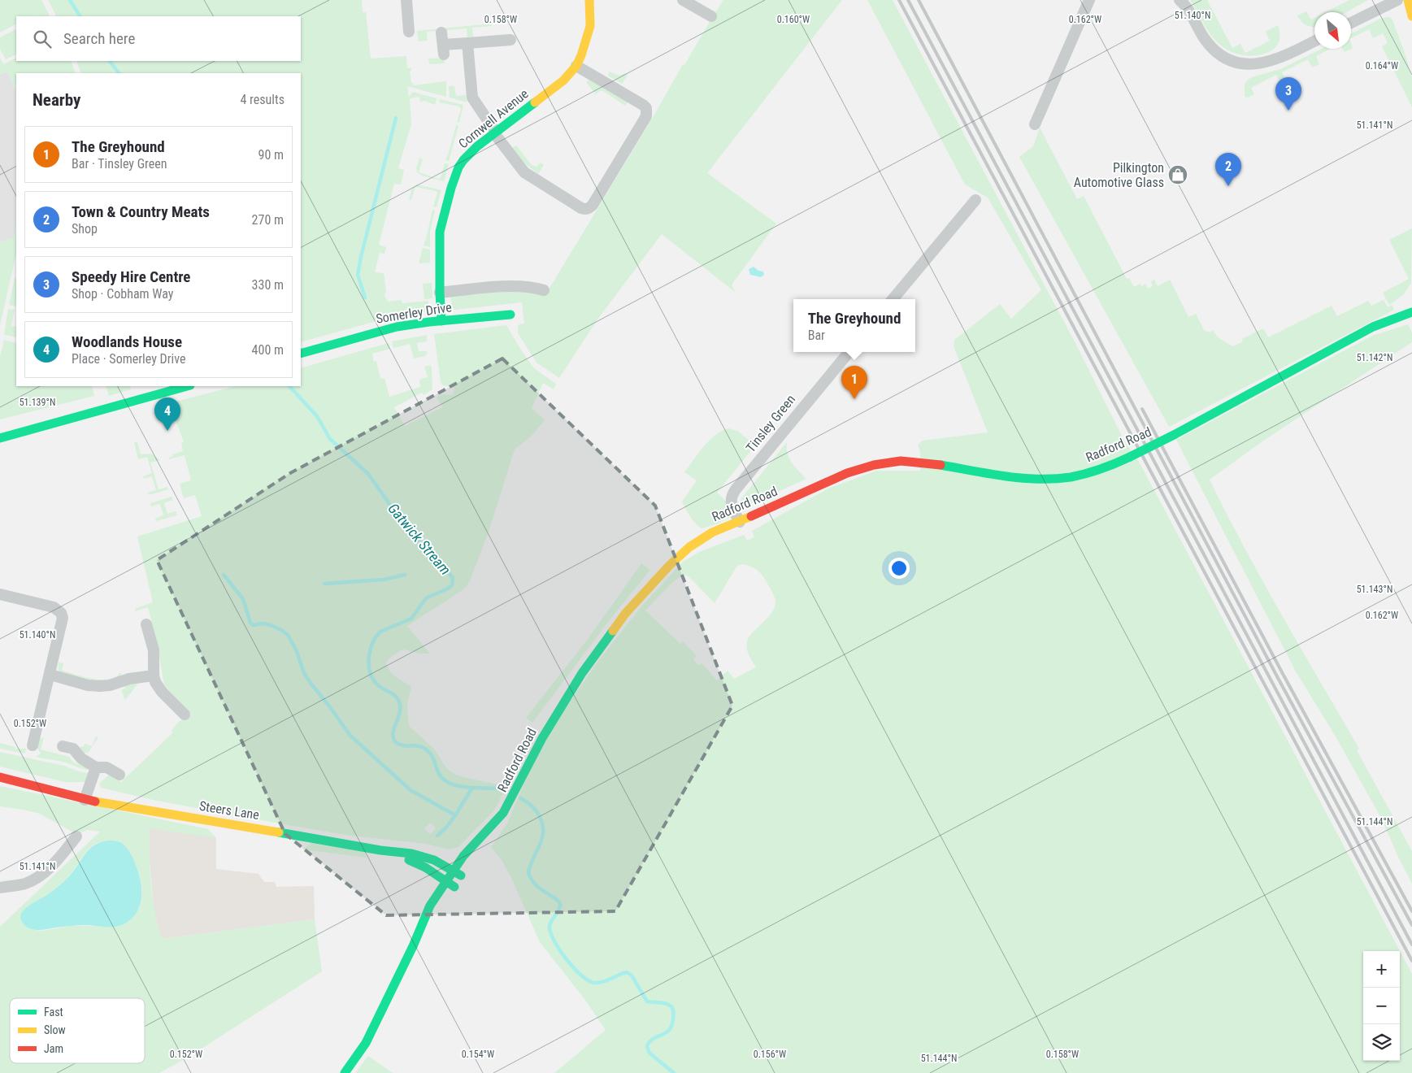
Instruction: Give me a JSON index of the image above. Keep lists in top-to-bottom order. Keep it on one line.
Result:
{"streets":{"street":["Cornwell Avenue","Somerley Drive","Tinsley Green","Radford Road","Steers Lane"]},"crossings":[["Cornwell Avenue","Somerley Drive"],["Tinsley Green","Radford Road"],["Radford Road","Steers Lane"]],"water":["Gatwick Stream"],"places":{"shop":["Pilkington Automotive Glass"]},"legend":["Fast","Slow","Jam"],"north":"bottom right","page":{"search":"Search here","heading":["Nearby","4 results"],"pins":["3","2","1","4"],"list":[{"mark":"1","name":"The Greyhound","note":"Bar · Tinsley Green","value":"90 m"},{"mark":"2","name":"Town & Country Meats","note":"Shop","value":"270 m"},{"mark":"3","name":"Speedy Hire Centre","note":"Shop · Cobham Way","value":"330 m"},{"mark":"4","name":"Woodlands House","note":"Place · Somerley Drive","value":"400 m"}],"popup":["The Greyhound","Bar"],"map_buttons":["+","−"]},"coordinates":["51.140°N","0.158°W","0.160°W","0.162°W","0.164°W","51.141°N","51.142°N","51.139°N","51.143°N","0.152°W","51.144°N","0.154°W","0.156°W"]}
